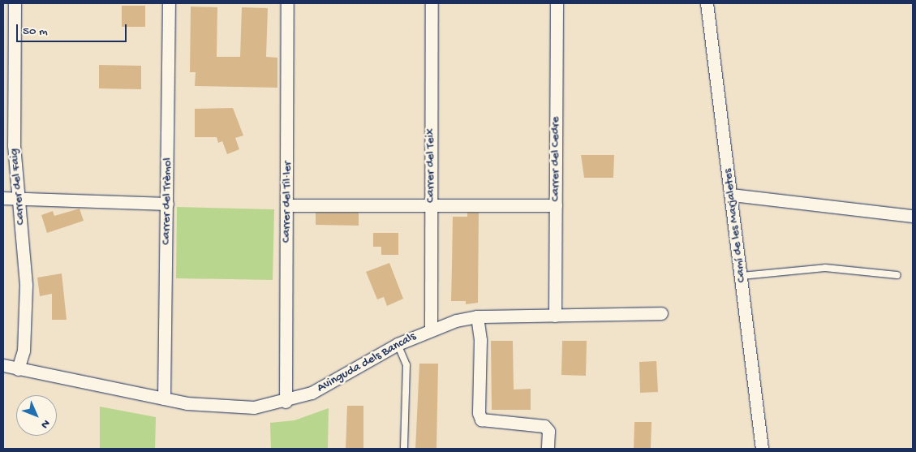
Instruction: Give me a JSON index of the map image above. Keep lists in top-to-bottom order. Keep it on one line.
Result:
{"streets":{"street":["Carrer del Cedre","Carrer del Teix","Carrer del Faig","Carrer del Trèmol","Carrer del Til·ler","Camí de les Marjaletes","Avinguda dels Bancals"]},"crossings":[["Carrer del Cedre","Avinguda dels Bancals"],["Carrer del Teix","Avinguda dels Bancals"],["Carrer del Faig","Avinguda dels Bancals"],["Carrer del Trèmol","Avinguda dels Bancals"],["Carrer del Til·ler","Avinguda dels Bancals"]],"scale_bar":"50 m","north":"bottom right"}
